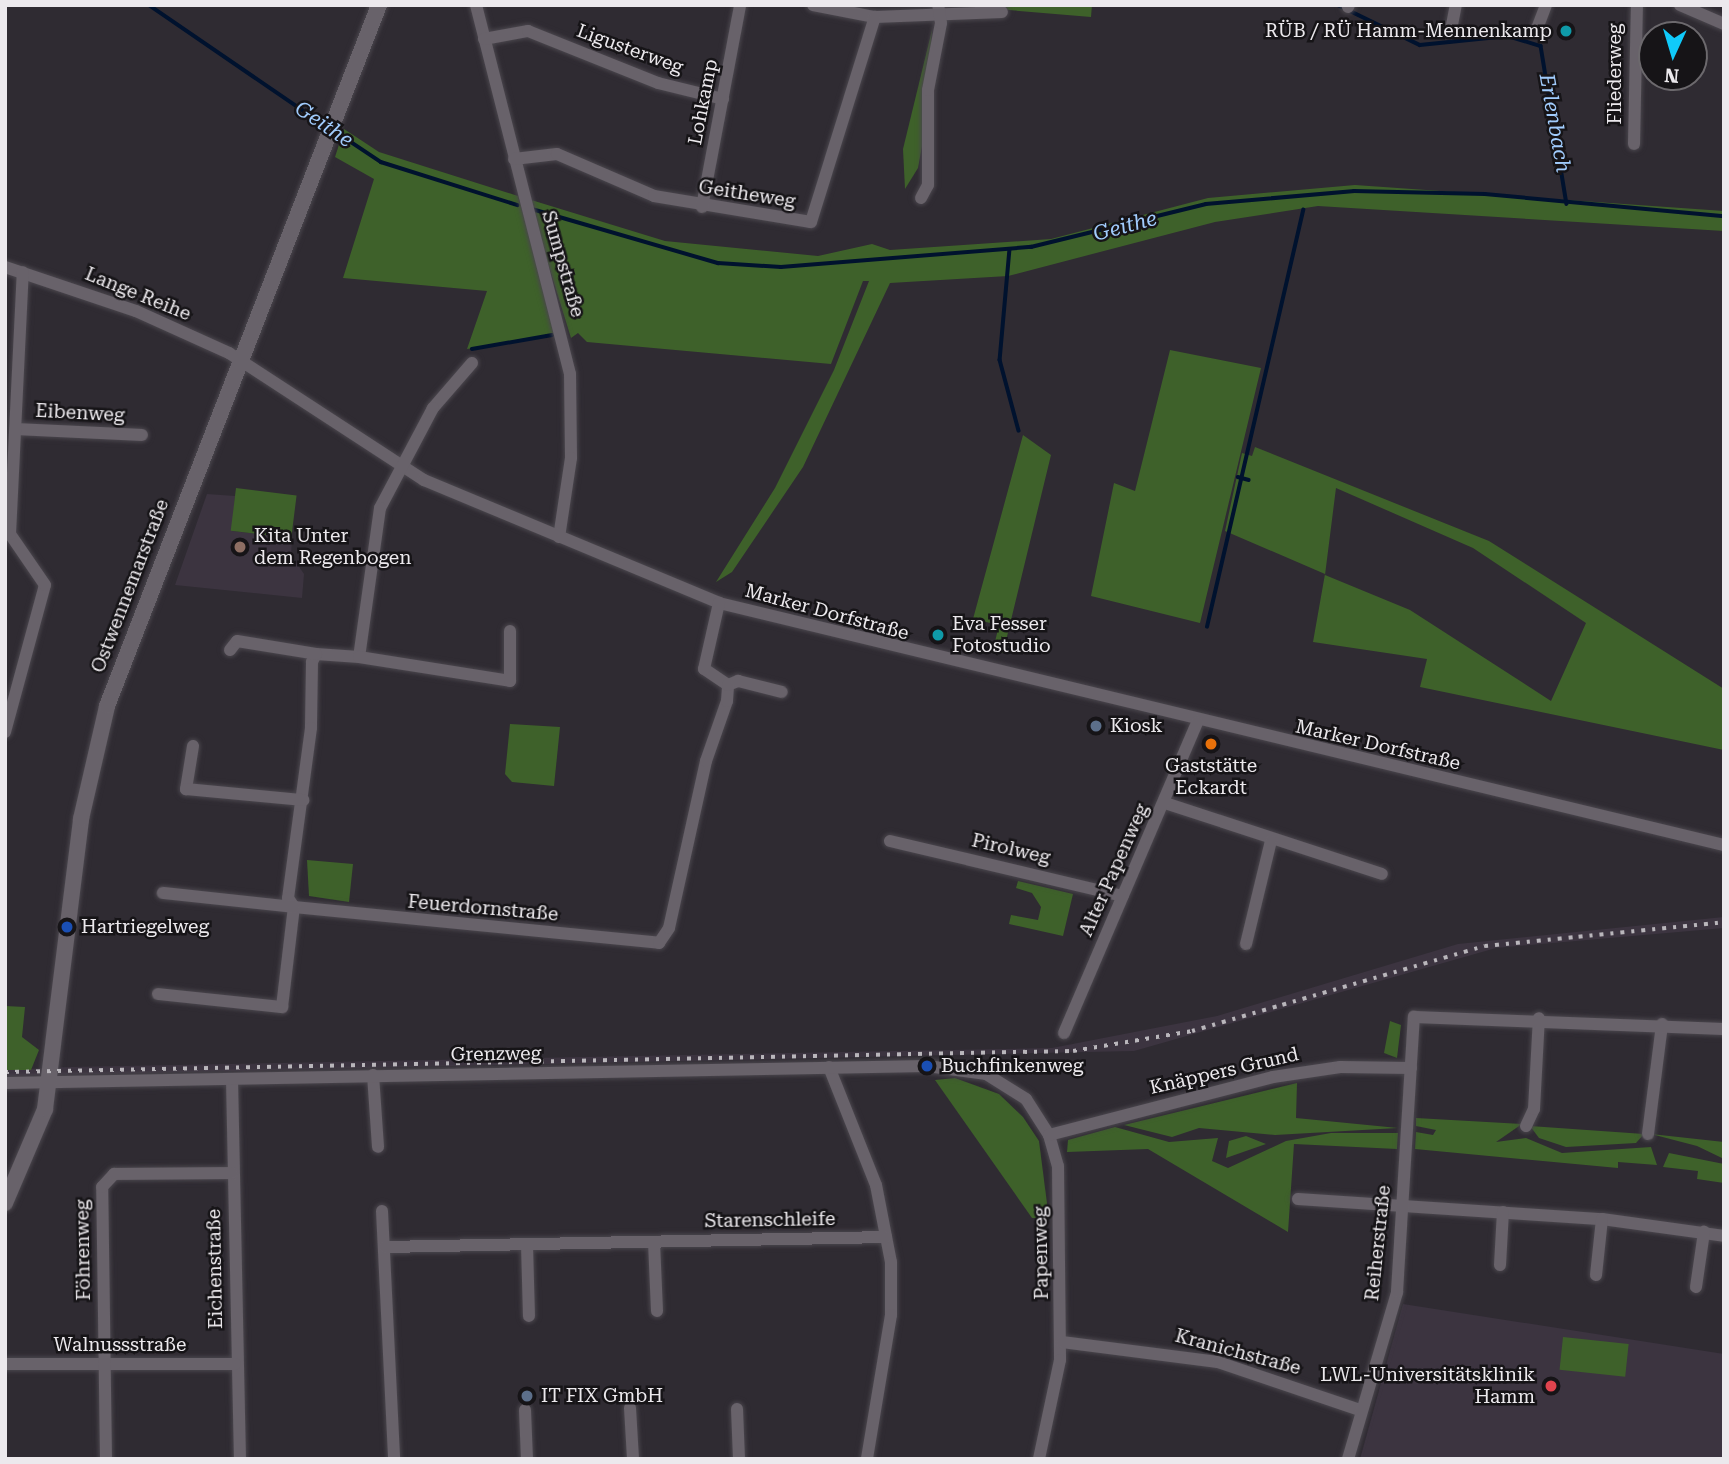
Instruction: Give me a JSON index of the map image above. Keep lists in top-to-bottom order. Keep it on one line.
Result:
{"streets":{"street":["Ligusterweg","Fliederweg","Lohkamp","Geitheweg","Sumpstraße","Lange Reihe","Eibenweg","Ostwennemarstraße","Marker Dorfstraße","Pirolweg","Alter Papenweg","Feuerdornstraße","Grenzweg","Knäppers Grund","Starenschleife","Reiherstraße","Föhrenweg","Papenweg","Eichenstraße","Walnussstraße","Kranichstraße"]},"crossings":[["Ligusterweg","Lohkamp"],["Ligusterweg","Sumpstraße"],["Lohkamp","Geitheweg"],["Geitheweg","Sumpstraße"],["Sumpstraße","Marker Dorfstraße"],["Lange Reihe","Ostwennemarstraße"],["Lange Reihe","Marker Dorfstraße"],["Ostwennemarstraße","Marker Dorfstraße"],["Ostwennemarstraße","Grenzweg"],["Marker Dorfstraße","Alter Papenweg"],["Pirolweg","Alter Papenweg"],["Grenzweg","Papenweg"],["Grenzweg","Eichenstraße"],["Knäppers Grund","Reiherstraße"],["Knäppers Grund","Papenweg"],["Reiherstraße","Kranichstraße"],["Föhrenweg","Eichenstraße"],["Föhrenweg","Walnussstraße"],["Papenweg","Kranichstraße"],["Eichenstraße","Walnussstraße"]],"water":["Erlenbach","Geithe"],"places":["RÜB / RÜ Hamm-Mennenkamp","Kita Unter dem Regenbogen","Eva Fesser Fotostudio","Kiosk","Gaststätte Eckardt","Hartriegelweg","Buchfinkenweg","LWL-Universitätsklinik Hamm","IT FIX GmbH"],"north":"bottom"}
